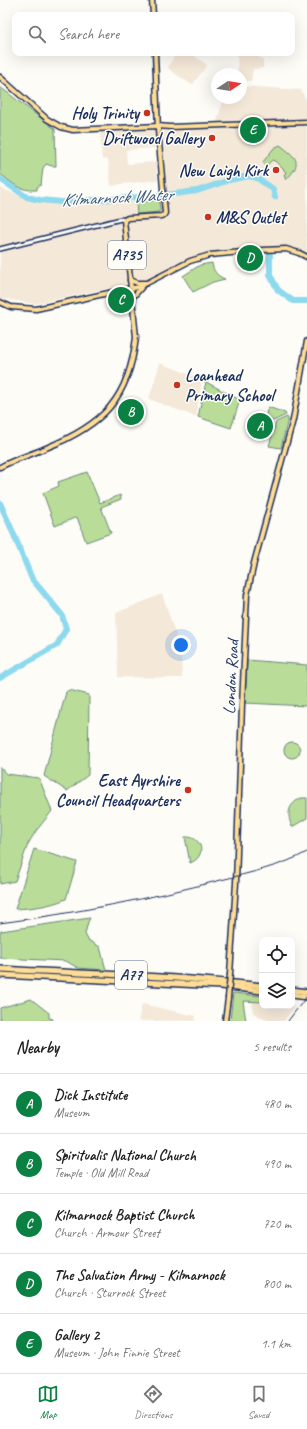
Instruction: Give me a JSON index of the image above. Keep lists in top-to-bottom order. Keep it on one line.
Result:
{"streets":{"highway":["A77"],"main road":["A735","London Road"]},"water":["Kilmarnock Water"],"places":["Holy Trinity","Driftwood Gallery","New Laigh Kirk","M&S Outlet","Loanhead Primary School","East Ayrshire Council Headquarters"],"north":"right","page":{"search":"Search here","pins":["E","D","C","B","A"],"heading":["Nearby","5 results"],"list":[{"mark":"A","name":"Dick Institute","note":"Museum","value":"480 m"},{"mark":"B","name":"Spiritualis National Church","note":"Temple · Old Mill Road","value":"490 m"},{"mark":"C","name":"Kilmarnock Baptist Church","note":"Church · Armour Street","value":"720 m"},{"mark":"D","name":"The Salvation Army - Kilmarnock","note":"Church · Sturrock Street","value":"800 m"},{"mark":"E","name":"Gallery 2","note":"Museum · John Finnie Street","value":"1.1 km"}],"nav":["Map","Directions","Saved"]}}
